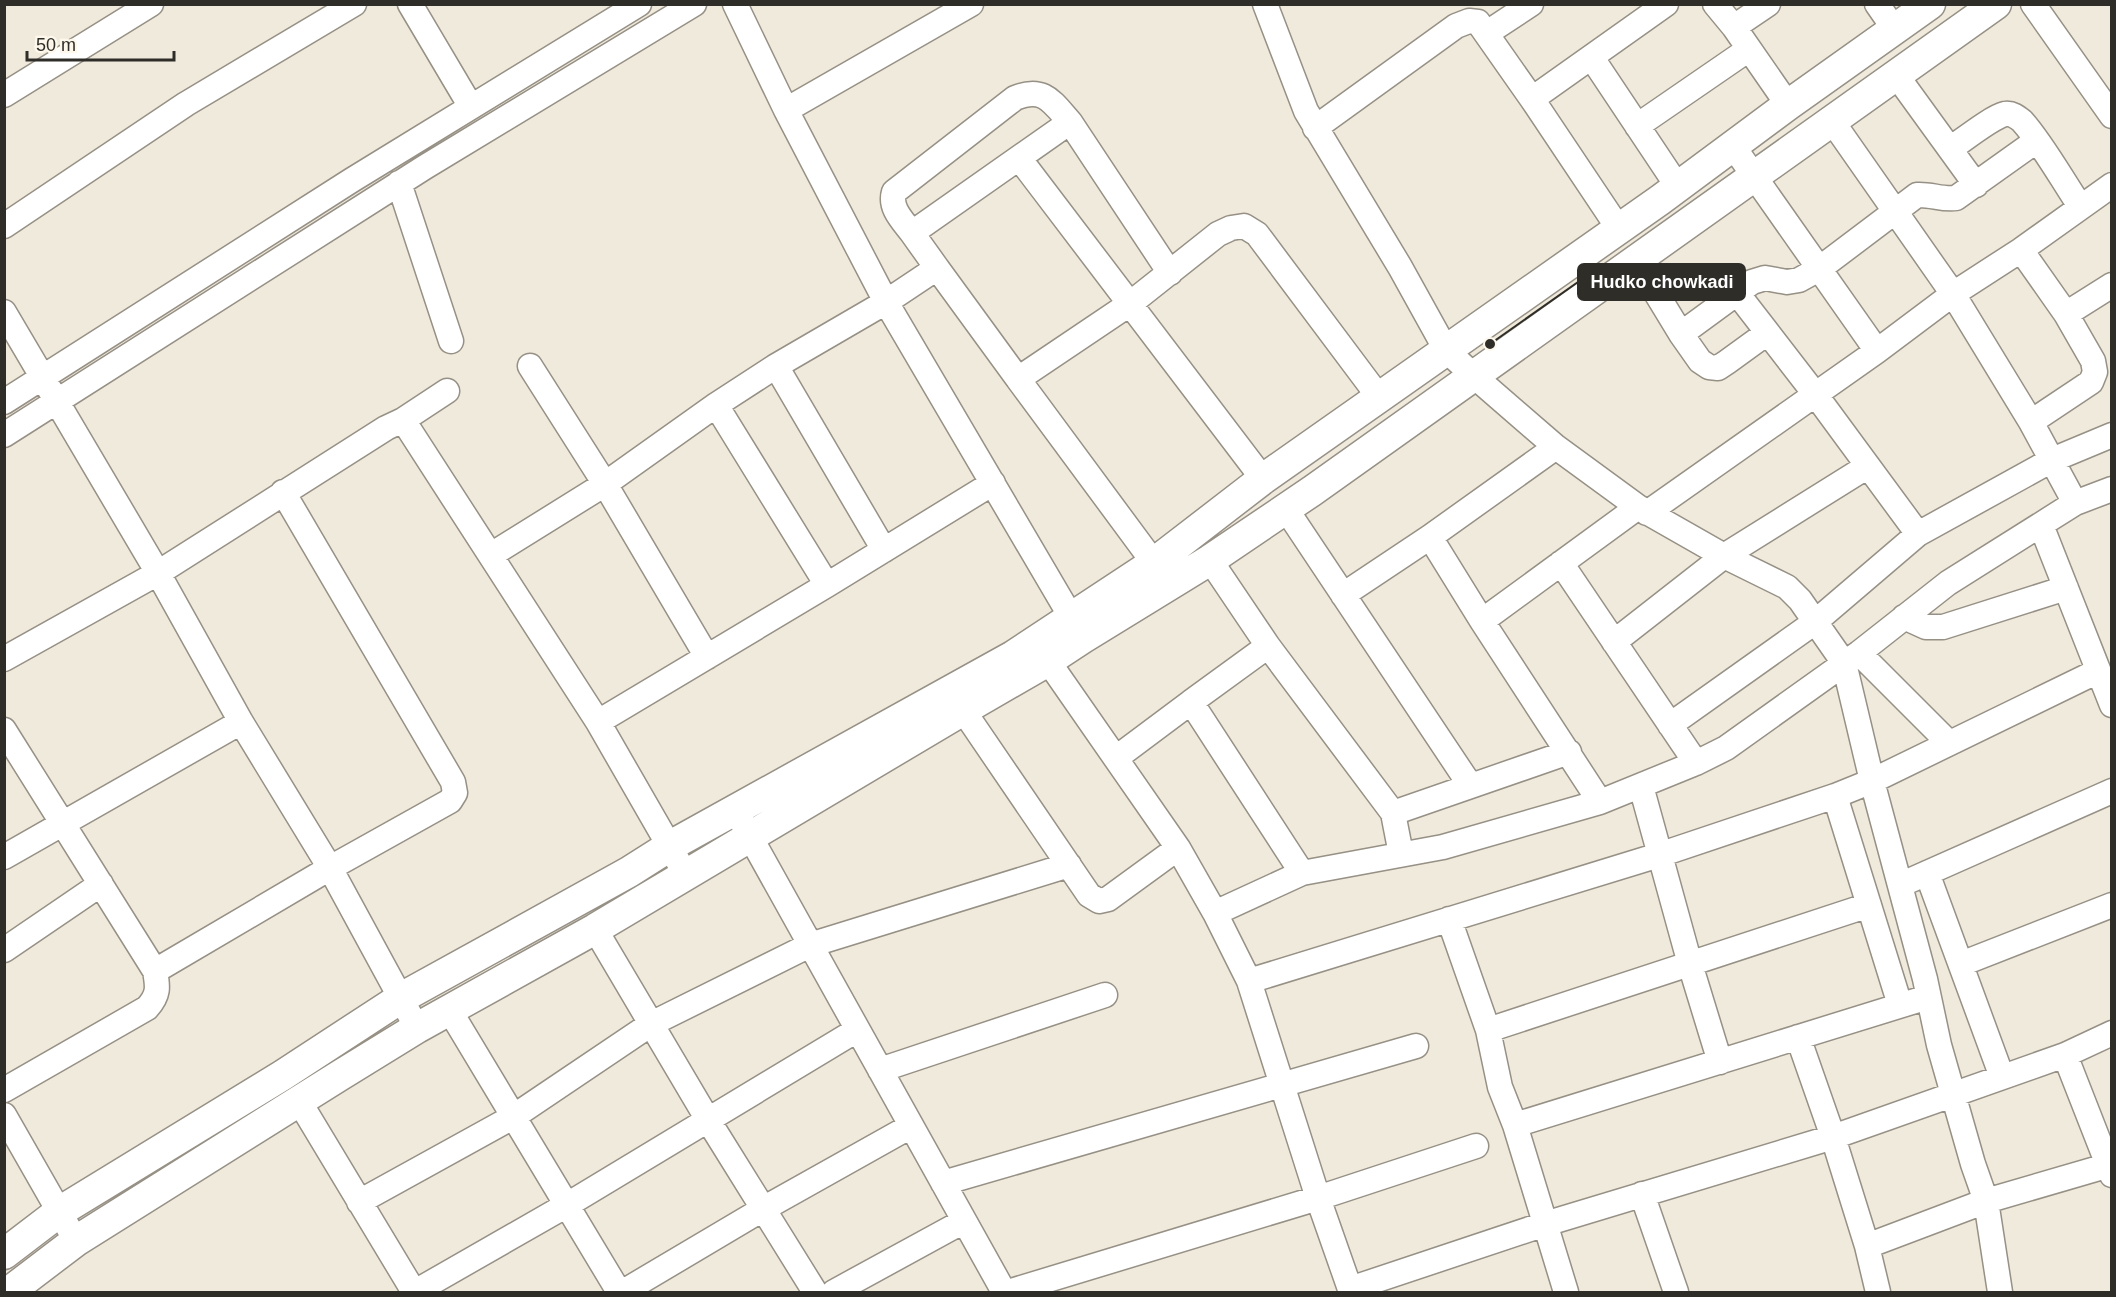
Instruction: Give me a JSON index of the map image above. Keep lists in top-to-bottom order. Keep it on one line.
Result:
{"places":["Hudko chowkadi"],"scale_bar":"50 m"}
